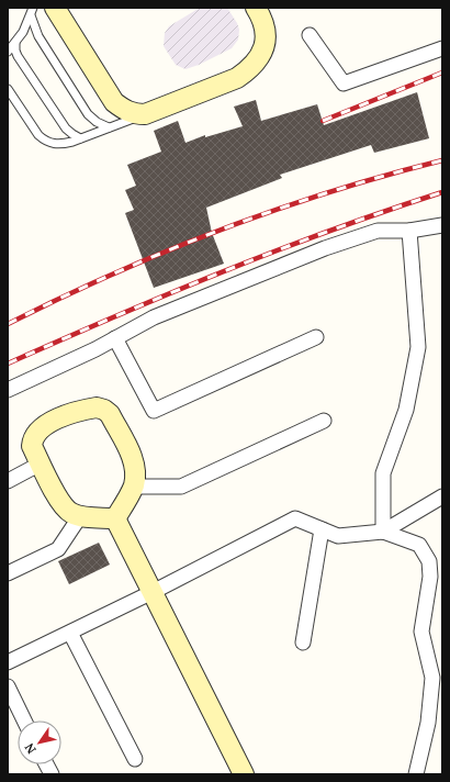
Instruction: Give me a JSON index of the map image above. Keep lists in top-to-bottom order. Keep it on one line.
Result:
{"north":"bottom left"}
